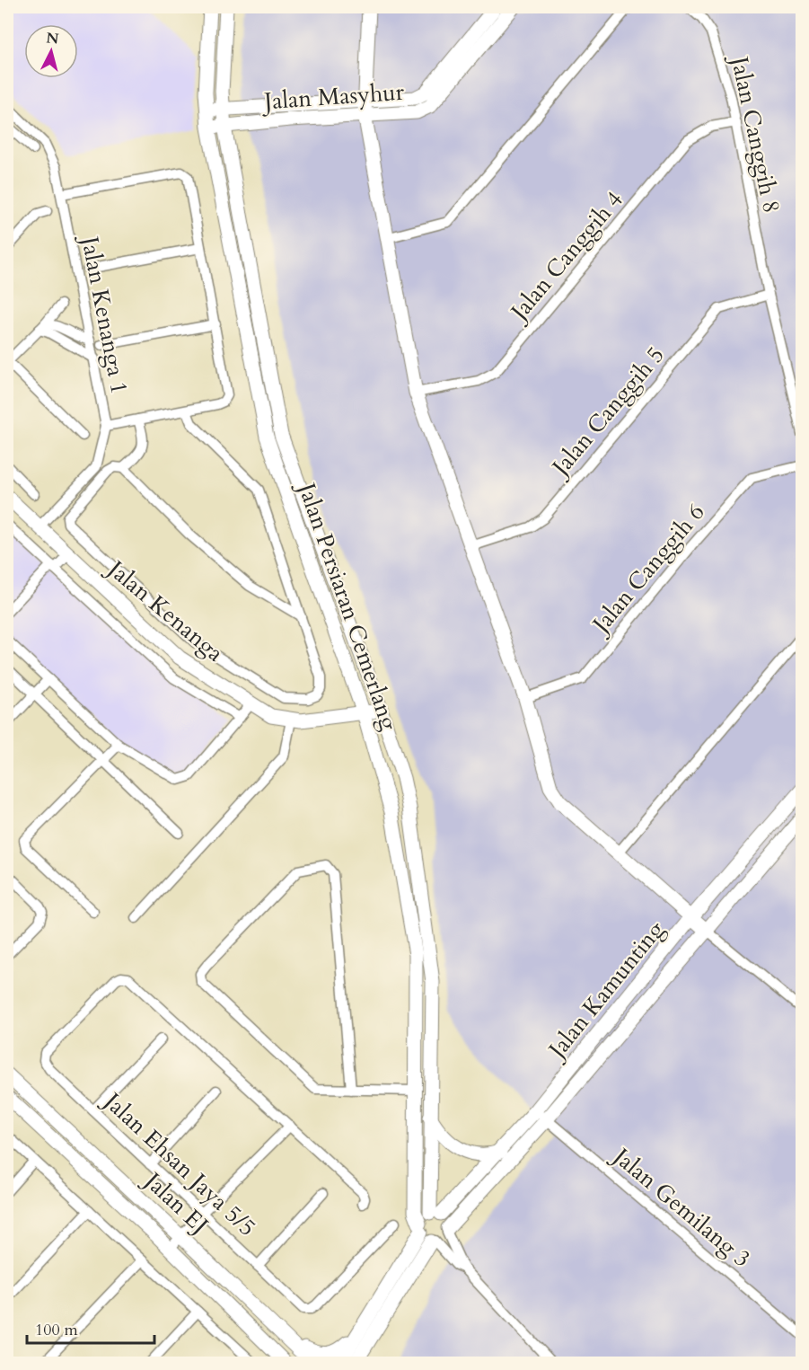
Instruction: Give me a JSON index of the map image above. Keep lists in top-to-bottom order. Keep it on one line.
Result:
{"streets":{"main road":["Jalan Masyhur","Jalan Persiaran Cemerlang","Jalan Kenanga","Jalan Kamunting","Jalan EJ"],"street":["Jalan Canggih 8","Jalan Canggih 4","Jalan Kenanga 1","Jalan Canggih 5","Jalan Canggih 6","Jalan Ehsan Jaya 5/5","Jalan Gemilang 3"]},"crossings":[["Jalan Masyhur","Jalan Persiaran Cemerlang"],["Jalan Canggih 8","Jalan Canggih 4"],["Jalan Canggih 8","Jalan Canggih 5"],["Jalan Kenanga 1","Jalan Kenanga"],["Jalan Persiaran Cemerlang","Jalan Kenanga"],["Jalan Persiaran Cemerlang","Jalan Kamunting"],["Jalan Kamunting","Jalan Gemilang 3"]],"scale_bar":"100 m","north":"top"}
